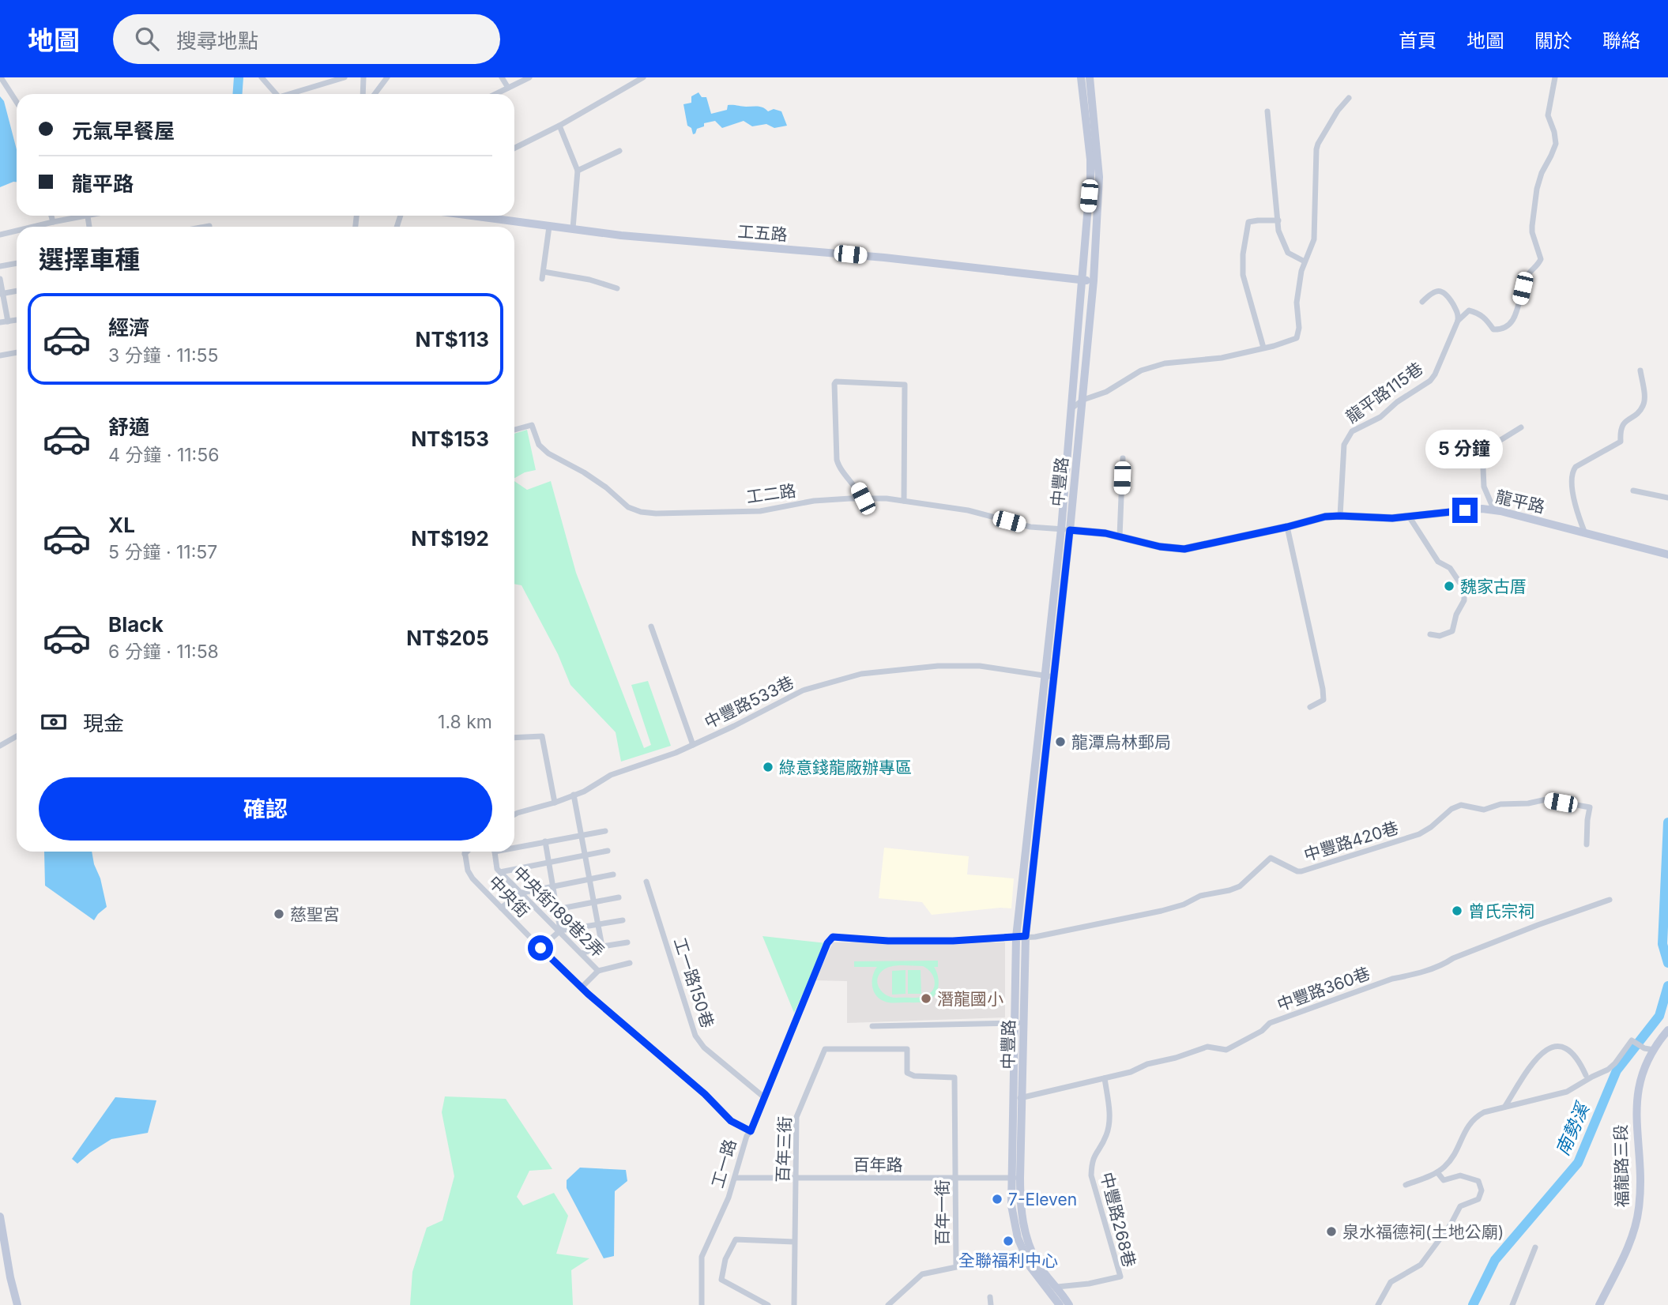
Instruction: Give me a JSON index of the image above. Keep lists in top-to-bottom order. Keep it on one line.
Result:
{"streets":{"main road":["工五路","中豐路","龍平路","福龍路三段"],"street":["龍平路115巷","工二路","中豐路533巷","中豐路420巷","中央街","中央街189巷2弄","工一路150巷","中豐路360巷","百年三街","工一路","百年路","百年一街","中豐路268巷"]},"crossings":[["工五路","中豐路"],["龍平路115巷","龍平路"],["中豐路","工二路"],["中豐路","龍平路"],["中豐路","中豐路533巷"],["中豐路","中豐路420巷"],["中豐路","中豐路360巷"],["中豐路","工一路"],["中豐路","百年路"],["中豐路","中豐路268巷"],["工二路","龍平路"],["中豐路420巷","工一路"],["中央街","工一路"],["工一路150巷","工一路"],["中豐路360巷","中豐路268巷"],["百年三街","百年路"],["百年三街","百年一街"],["工一路","百年路"],["百年路","百年一街"]],"water":["南勢溪"],"places":["魏家古厝","龍潭烏林郵局","綠意錢龍廠辦專區","曾氏宗祠","慈聖宮","潛龍國小","7-Eleven","泉水福德祠(土地公廟)","全聯福利中心"],"page":{"header":"地圖","search":"搜尋地點","nav":["首頁","地圖","關於","聯絡"],"banner":["元氣早餐屋","龍平路"],"heading":"選擇車種","list":[{"name":"經濟","note":"3 分鐘 · 11:55","value":"NT$113"},{"name":"舒適","note":"4 分鐘 · 11:56","value":"NT$153"},{"name":"XL","note":"5 分鐘 · 11:57","value":"NT$192"},{"name":"Black","note":"6 分鐘 · 11:58","value":"NT$205"}],"bubble":"5 分鐘","pay":["現金","1.8 km"],"buttons":"確認"}}
